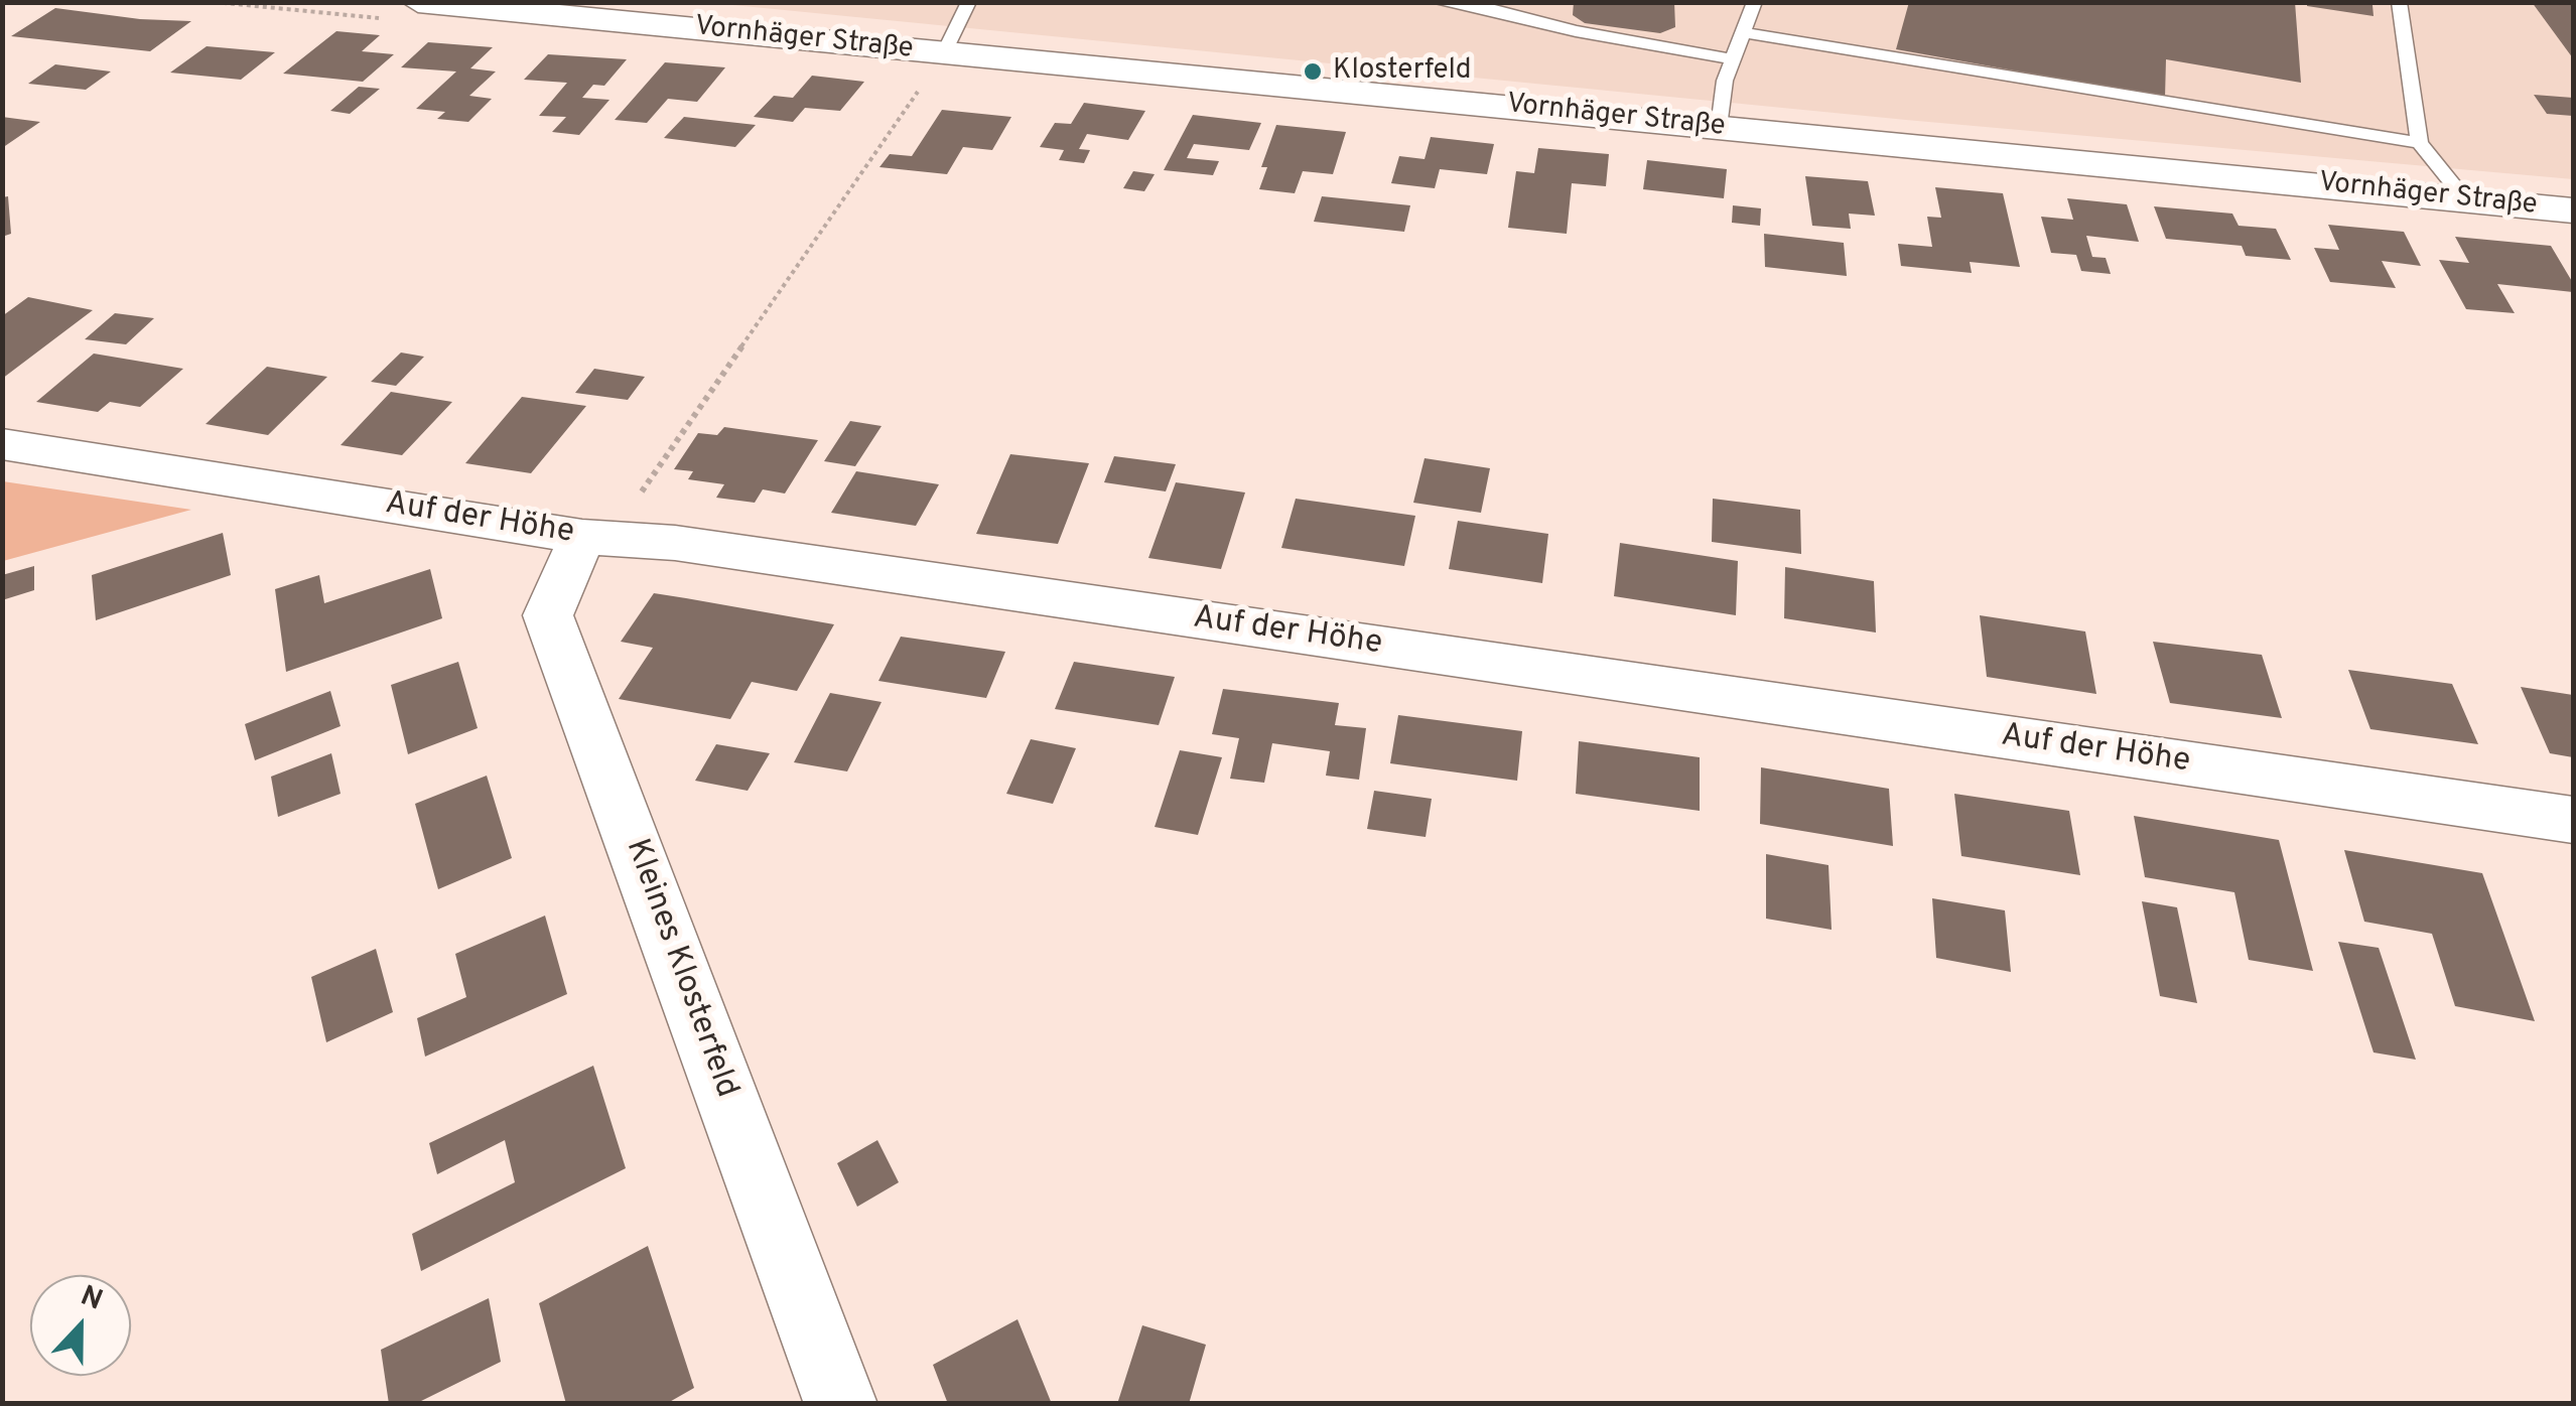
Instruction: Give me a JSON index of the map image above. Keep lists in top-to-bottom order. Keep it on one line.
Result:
{"streets":{"main road":["Vornhäger Straße"],"street":["Auf der Höhe","Kleines Klosterfeld"]},"crossings":[["Auf der Höhe","Kleines Klosterfeld"]],"places":["Klosterfeld"],"north":"top"}
